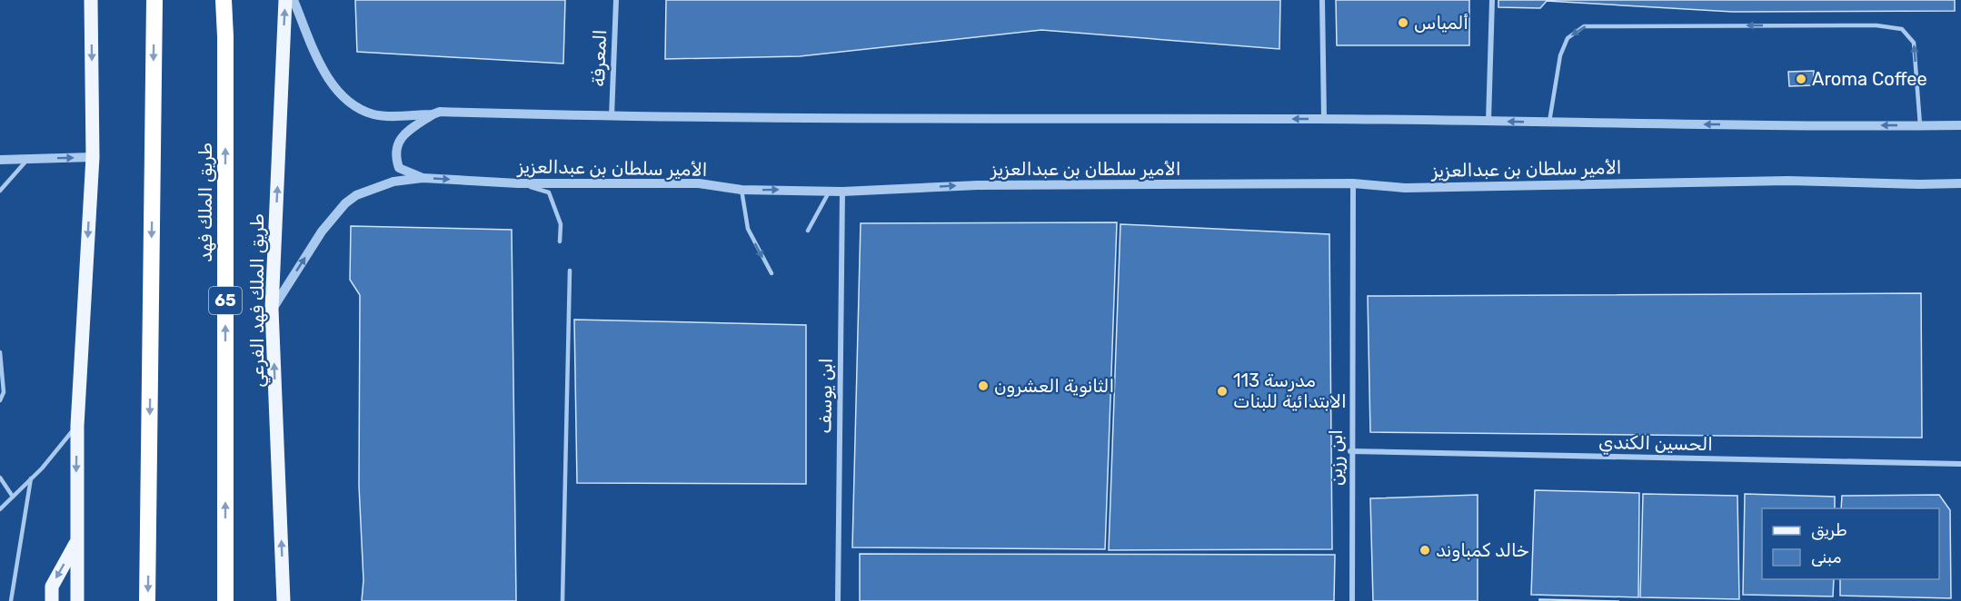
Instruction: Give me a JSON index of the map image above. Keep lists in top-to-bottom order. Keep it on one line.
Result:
{"streets":{"highway":["طريق الملك فهد","65"],"main road":["طريق الملك فهد الفرعي"],"street":["المعرفة","الأمير سلطان بن عبدالعزيز","ابن يوسف","الحسين الكندي","ابن رزين"]},"crossings":[["الأمير سلطان بن عبدالعزيز","طريق الملك فهد الفرعي"],["الأمير سلطان بن عبدالعزيز","ابن يوسف"],["الأمير سلطان بن عبدالعزيز","ابن رزين"],["الحسين الكندي","ابن رزين"]],"one_way":["طريق الملك فهد الفرعي"],"places":["ألمياس","Aroma Coffee","الثانوية العشرون","مدرسة 113 الابتدائية للبنات","خالد كمباوند"],"legend":["طريق","مبنى"]}
